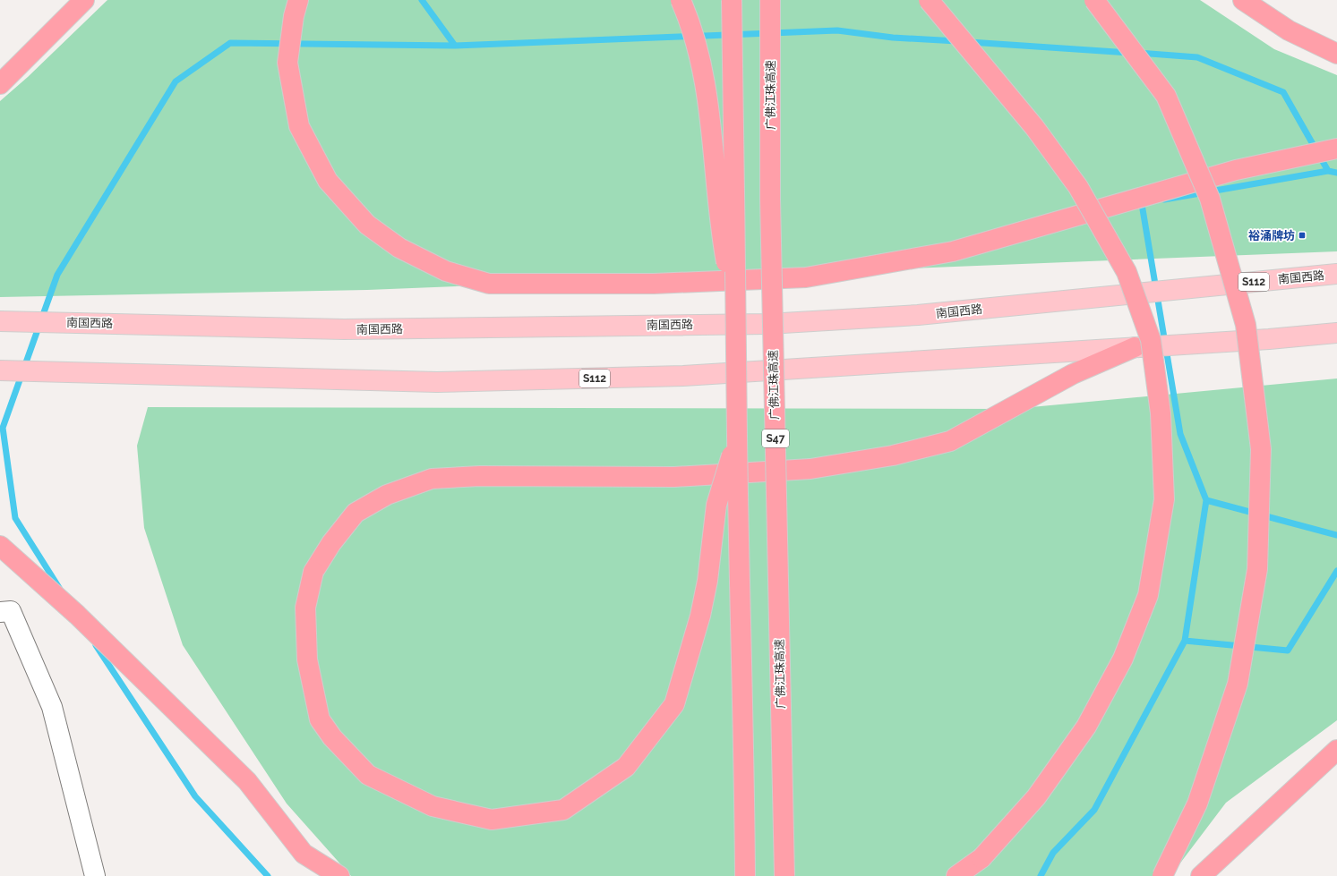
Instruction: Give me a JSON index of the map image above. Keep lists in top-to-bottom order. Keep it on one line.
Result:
{"streets":{"highway":["广佛江珠高速","S47"],"main road":["南国西路","S112"]},"places":{"transit":["裕涌牌坊"]}}
